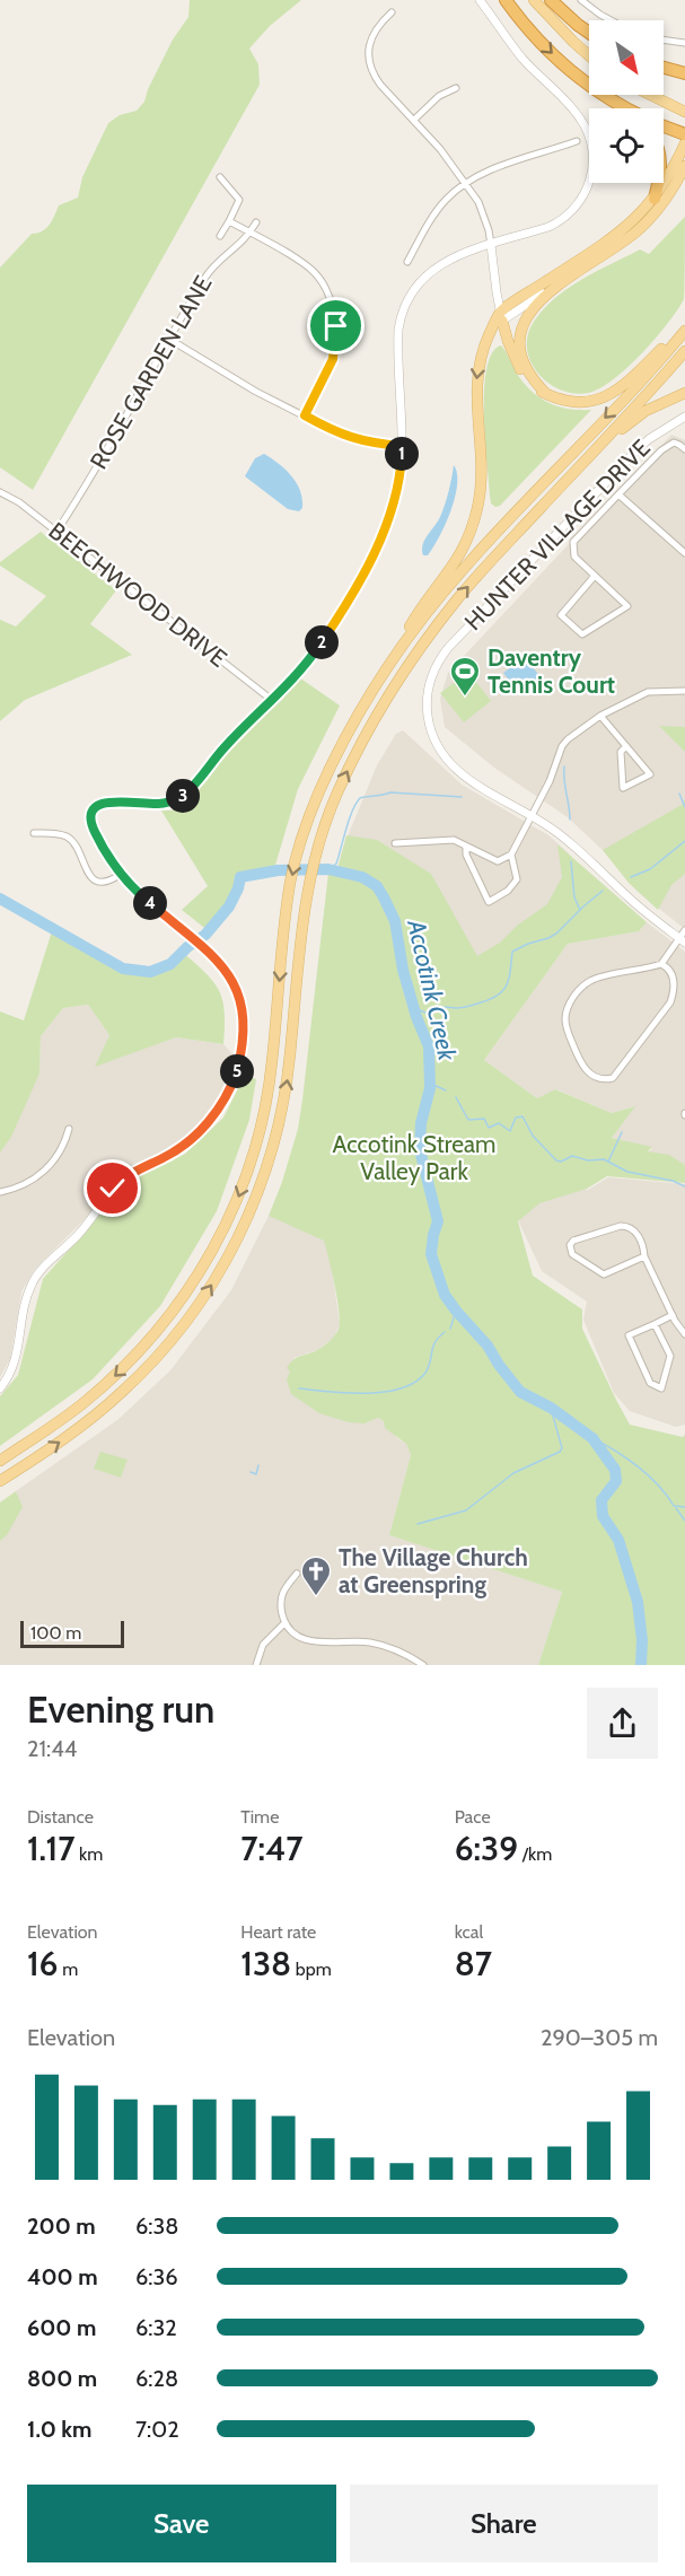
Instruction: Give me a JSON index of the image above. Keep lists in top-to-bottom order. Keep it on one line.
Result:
{"streets":{"street":["ROSE GARDEN LANE","HUNTER VILLAGE DRIVE","BEECHWOOD DRIVE"]},"crossings":[["ROSE GARDEN LANE","BEECHWOOD DRIVE"]],"water":["Accotink Creek"],"parks":["Accotink Stream Valley Park"],"places":{"sports":["Daventry Tennis Court"],"church":["The Village Church at Greenspring"]},"scale_bar":"100 m","north":"bottom right","page":{"pins":["1","2","3","4","5"],"scale":"100 m","heading":["Evening run","21:44"],"stats":[["Distance","1.17 km"],["Time","7:47"],["Pace","6:39 /km"],["Elevation","16 m"],["Heart rate","138 bpm"],["kcal","87"]],"chart":["Elevation","290–305 m"],"list":[{"name":"200 m","note":"6:38"},{"name":"400 m","note":"6:36"},{"name":"600 m","note":"6:32"},{"name":"800 m","note":"6:28"},{"name":"1.0 km","note":"7:02"}],"buttons":["Save","Share"]}}
